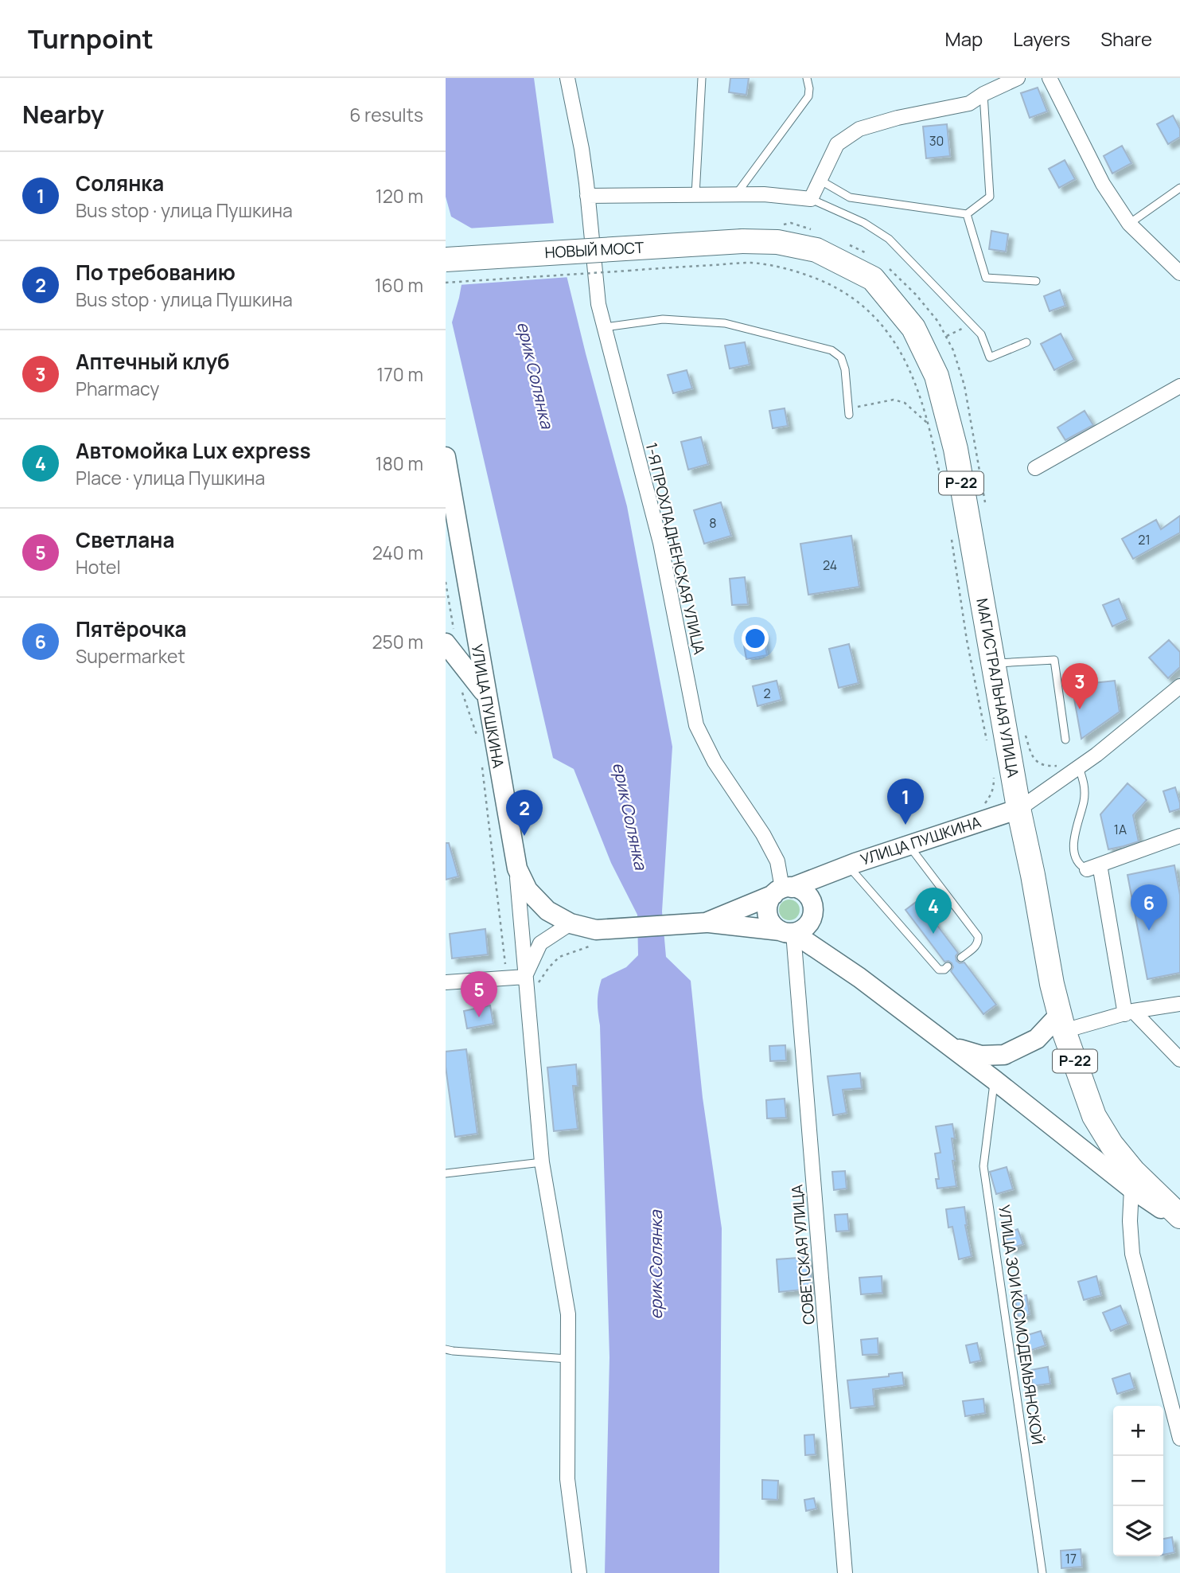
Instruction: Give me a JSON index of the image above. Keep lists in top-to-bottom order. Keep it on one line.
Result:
{"streets":{"highway":["НОВЫЙ МОСТ","Р-22","МАГИСТРАЛЬНАЯ УЛИЦА"],"main road":["УЛИЦА ПУШКИНА"],"street":["1-Я ПРОХЛАДНЕНСКАЯ УЛИЦА","СОВЕТСКАЯ УЛИЦА"],"lane":["УЛИЦА ЗОИ КОСМОДЕМЬЯНСКОЙ"]},"crossings":[["НОВЫЙ МОСТ","МАГИСТРАЛЬНАЯ УЛИЦА"],["1-Я ПРОХЛАДНЕНСКАЯ УЛИЦА","УЛИЦА ПУШКИНА"],["1-Я ПРОХЛАДНЕНСКАЯ УЛИЦА","СОВЕТСКАЯ УЛИЦА"],["МАГИСТРАЛЬНАЯ УЛИЦА","УЛИЦА ПУШКИНА"],["УЛИЦА ПУШКИНА","СОВЕТСКАЯ УЛИЦА"]],"water":["ерик Солянка"],"house_numbers":["30","8","21","24","2","1А","17"],"page":{"header":"Turnpoint","nav":["Map","Layers","Share"],"heading":["Nearby","6 results"],"list":[{"mark":"1","name":"Солянка","note":"Bus stop · улица Пушкина","value":"120 m"},{"mark":"2","name":"По требованию","note":"Bus stop · улица Пушкина","value":"160 m"},{"mark":"3","name":"Аптечный клуб","note":"Pharmacy","value":"170 m"},{"mark":"4","name":"Автомойка Lux express","note":"Place · улица Пушкина","value":"180 m"},{"mark":"5","name":"Светлана","note":"Hotel","value":"240 m"},{"mark":"6","name":"Пятёрочка","note":"Supermarket","value":"250 m"}],"pins":["3","1","2","6","4","5"],"map_buttons":["+","−"]}}
